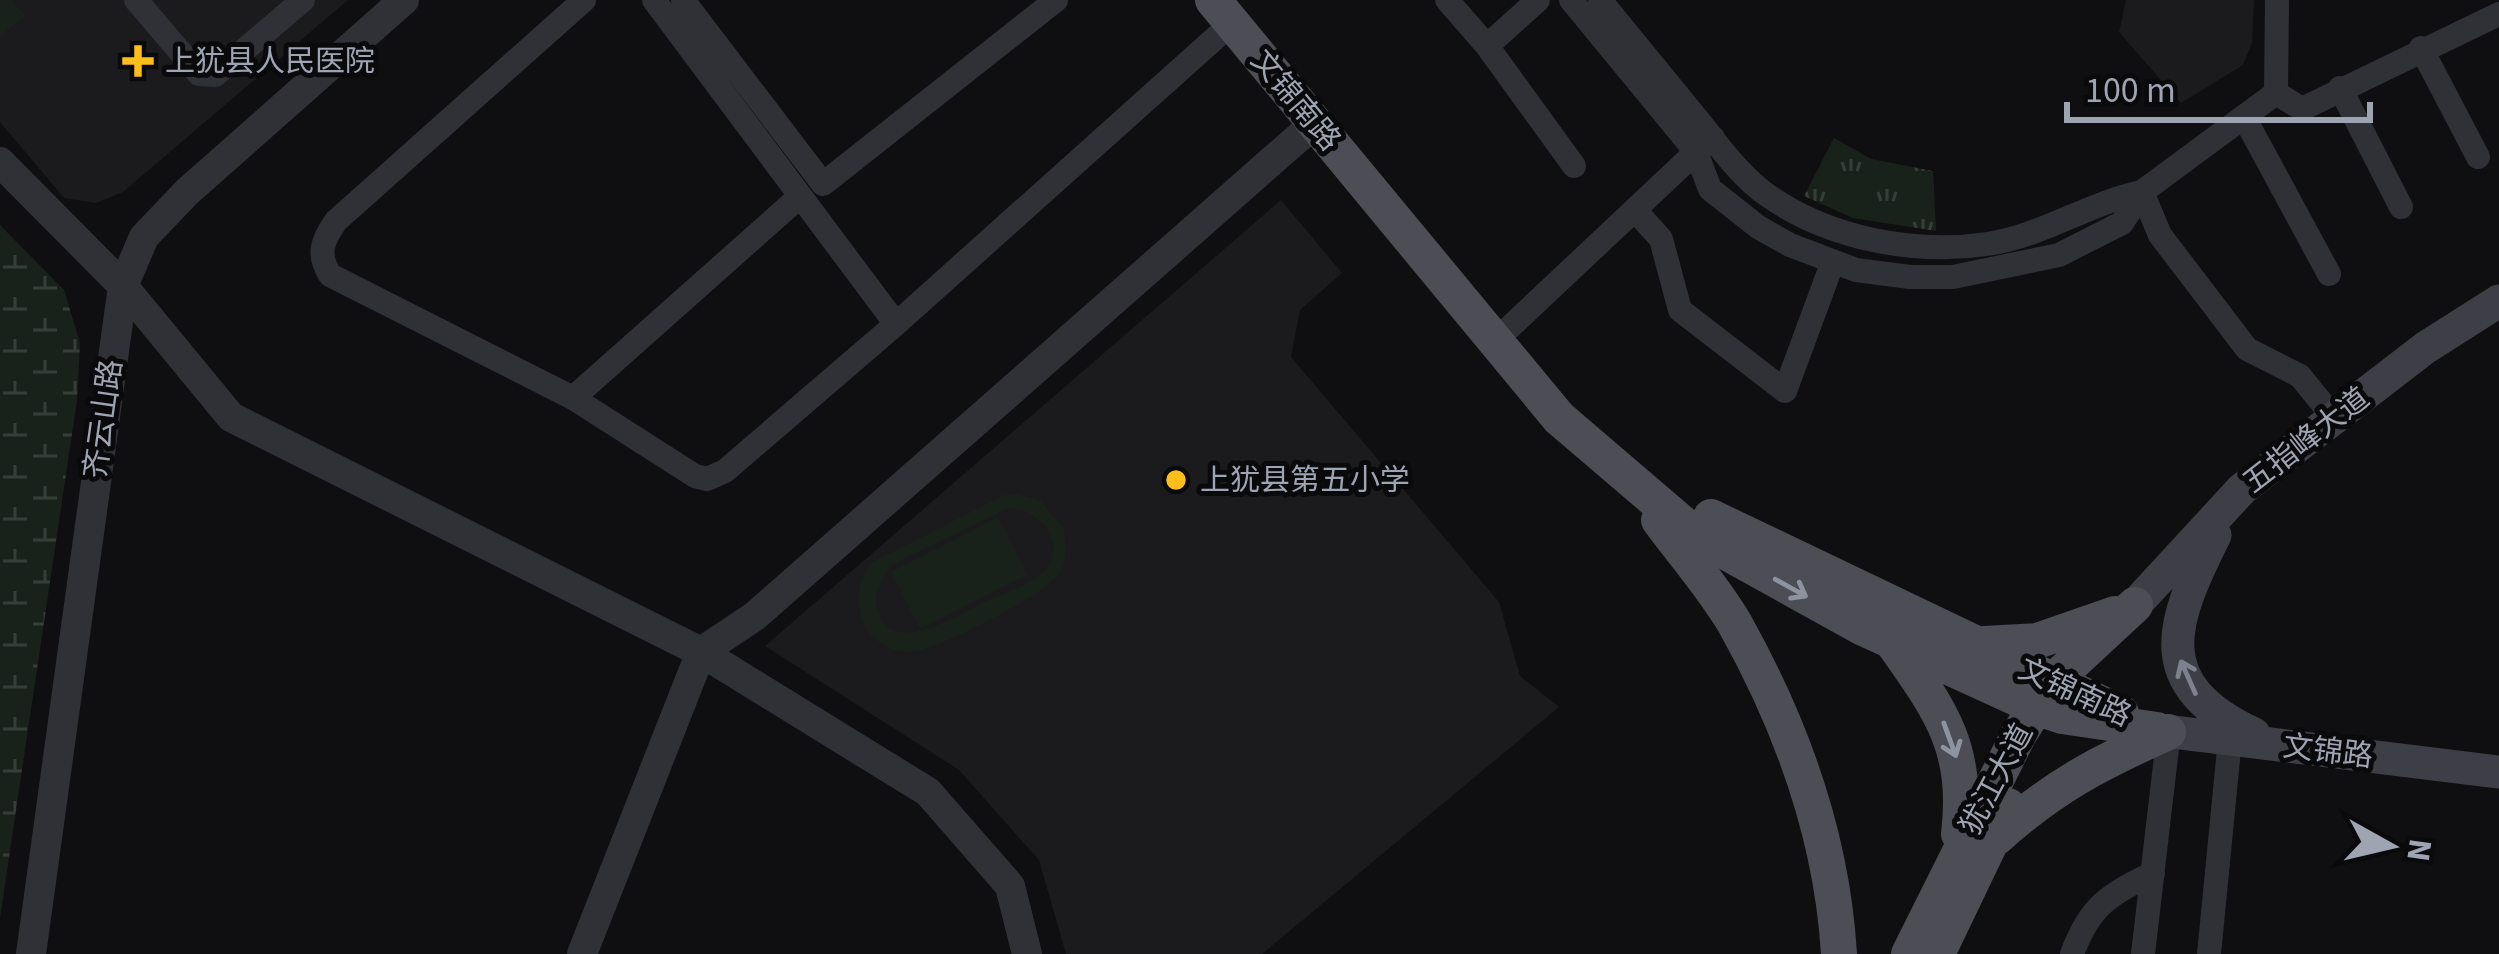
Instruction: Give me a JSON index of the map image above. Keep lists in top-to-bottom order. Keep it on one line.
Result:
{"streets":{"main road":["文锦南路","五指峰大道","文锦路","犹江大道"],"street":["齐云山路"]},"crossings":[["文锦南路","文锦路"],["文锦南路","犹江大道"],["五指峰大道","犹江大道"]],"places":{"health":["上犹县人民医院"],"other":["上犹县第五小学"]},"scale_bar":"100 m","north":"right"}
